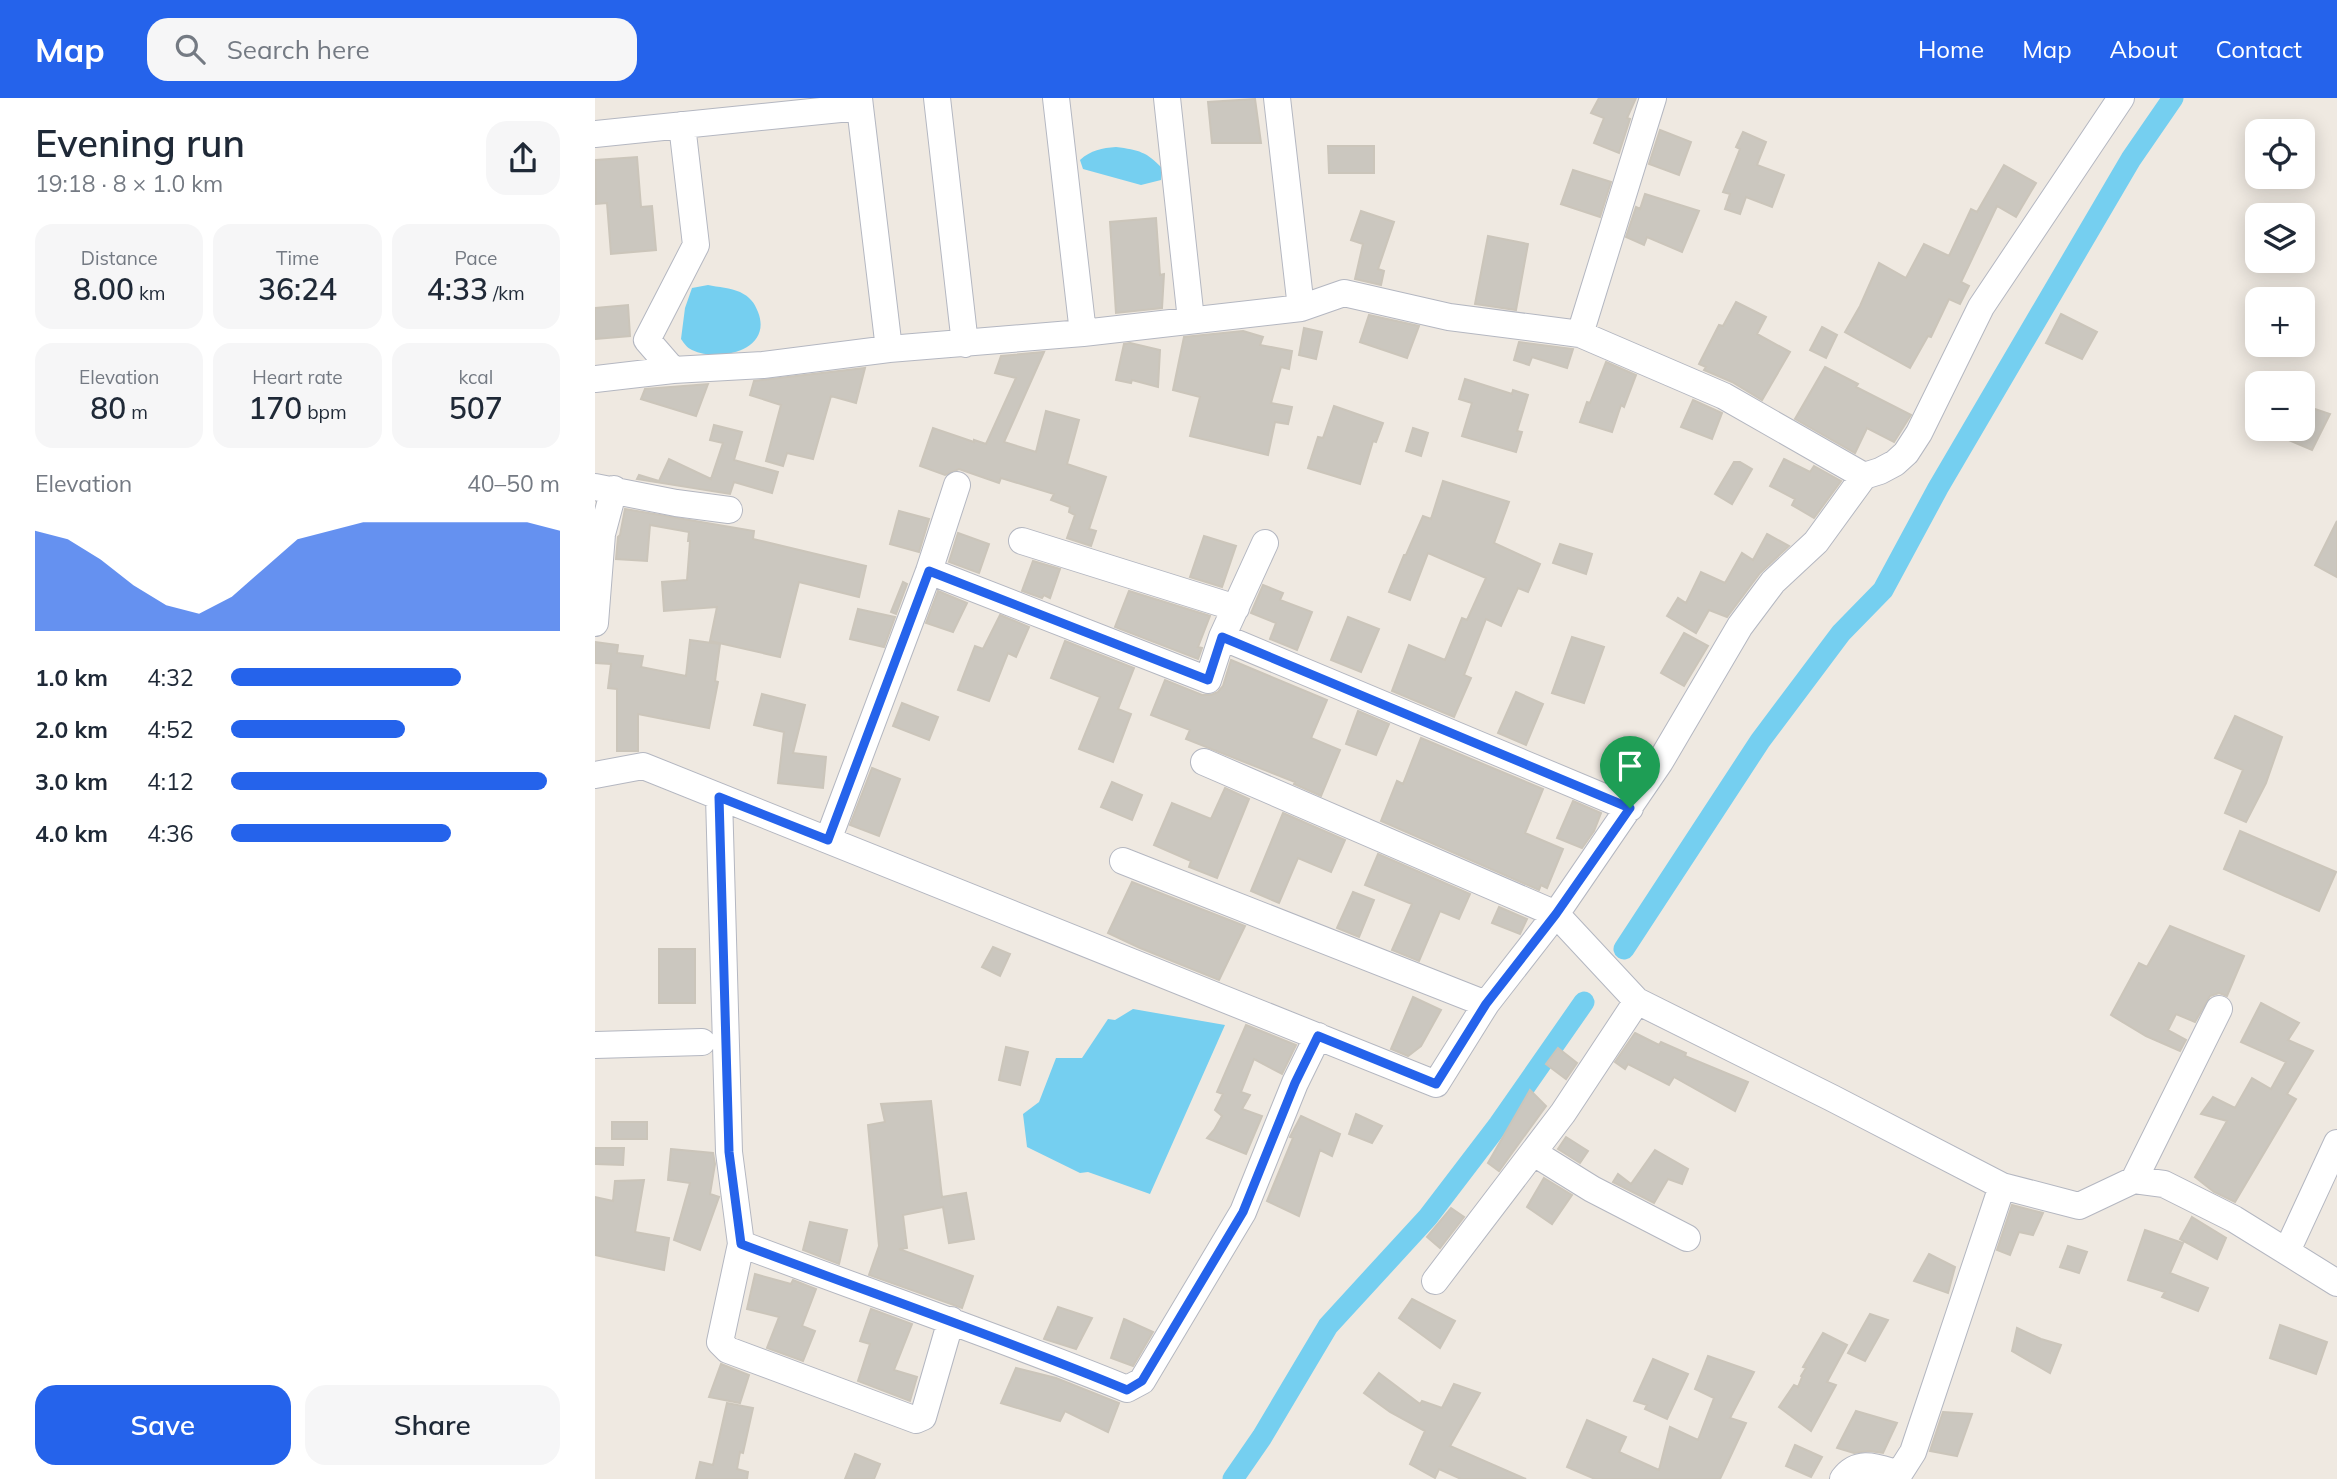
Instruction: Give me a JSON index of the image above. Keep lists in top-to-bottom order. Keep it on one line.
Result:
{"page":{"header":"Map","search":"Search here","nav":["Home","Map","About","Contact"],"heading":["Evening run","19:18 · 8 × 1.0 km"],"map_buttons":["+","−"],"stats":[["Distance","8.00 km"],["Time","36:24"],["Pace","4:33 /km"],["Elevation","80 m"],["Heart rate","170 bpm"],["kcal","507"]],"chart":["Elevation","40–50 m"],"list":[{"name":"1.0 km","note":"4:32"},{"name":"2.0 km","note":"4:52"},{"name":"3.0 km","note":"4:12"},{"name":"4.0 km","note":"4:36"}],"buttons":["Save","Share"]}}
